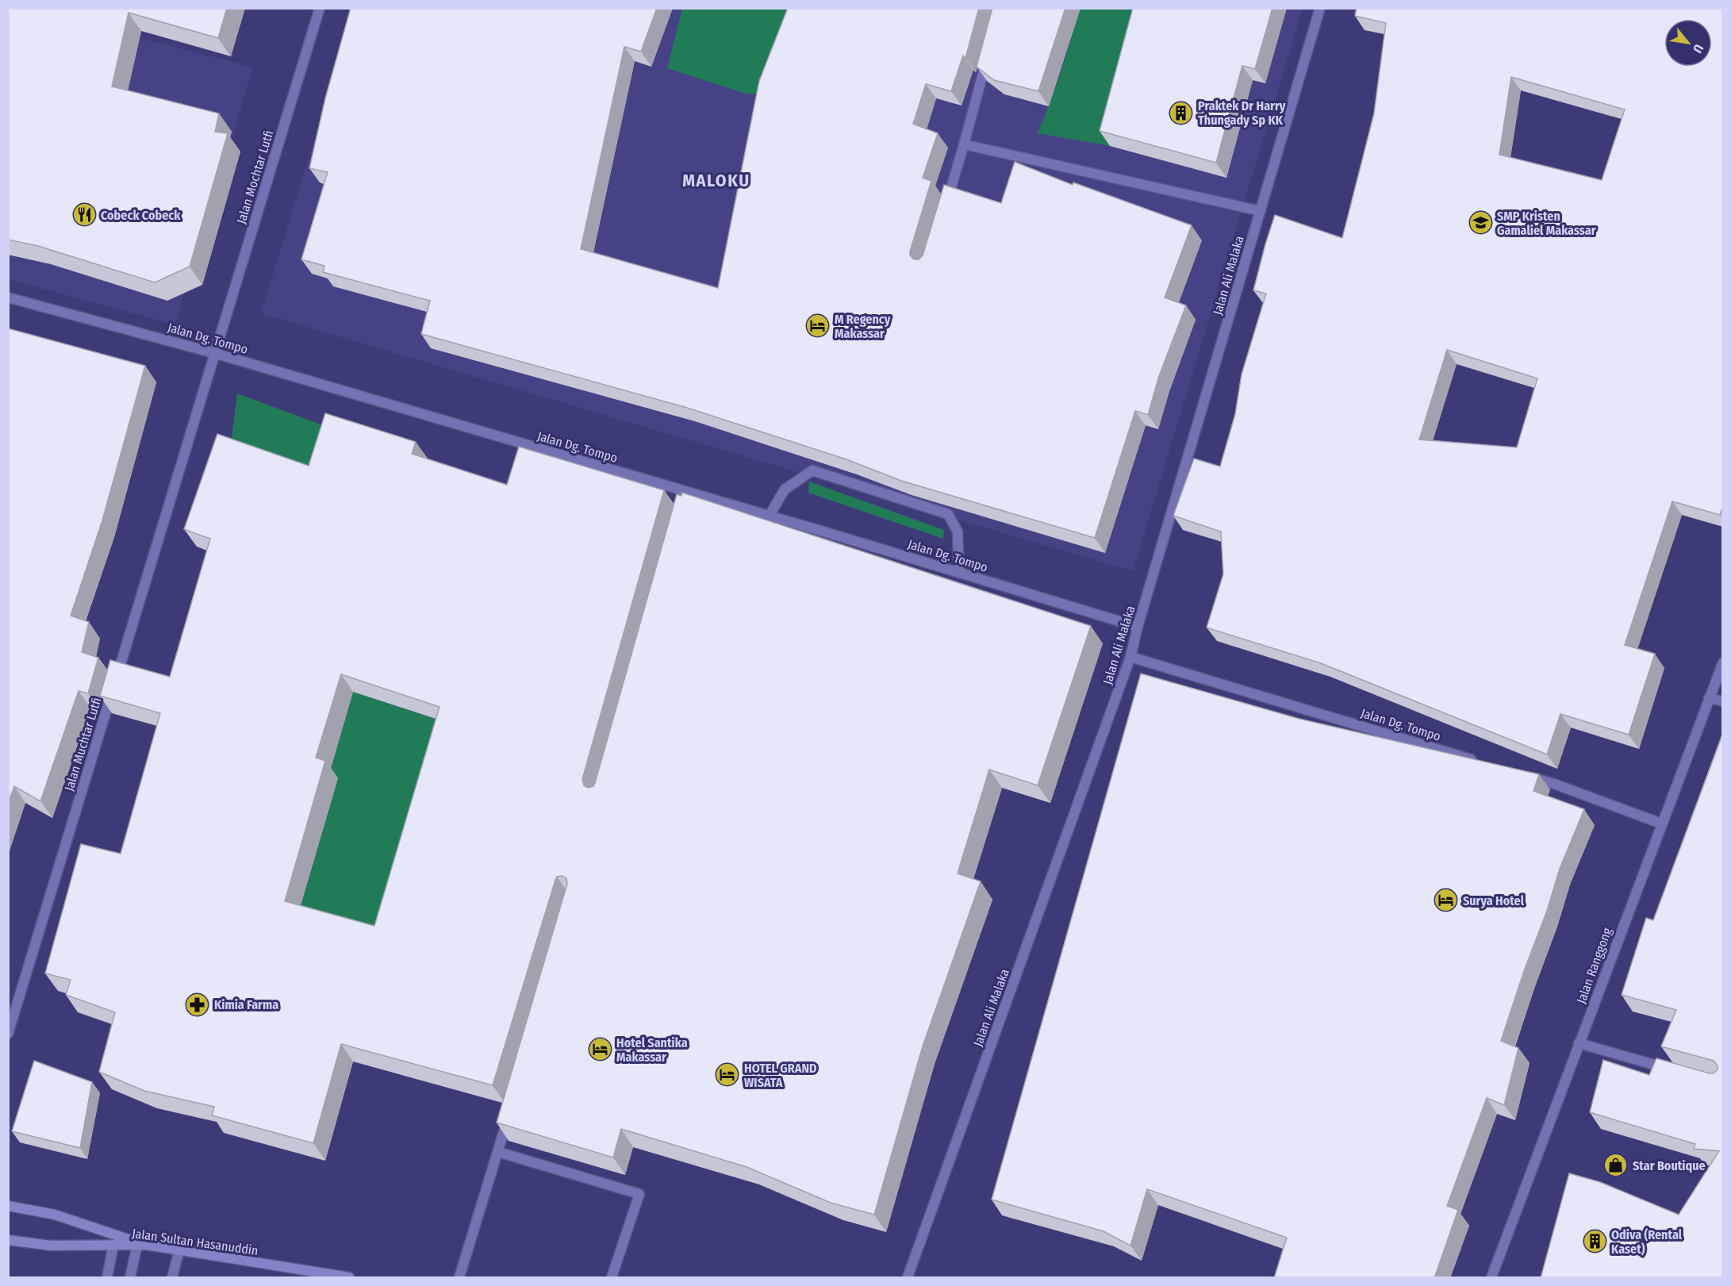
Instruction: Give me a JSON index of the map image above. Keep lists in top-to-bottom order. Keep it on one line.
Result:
{"streets":{"main road":["Jalan Sultan Hasanuddin"],"street":["Jalan Mochtar Lutfi","Jalan Ali Malaka","Jalan Dg. Tompo","Jalan Muchtar Lutfi","Jalan Ranggong"]},"crossings":[["Jalan Mochtar Lutfi","Jalan Dg. Tompo"],["Jalan Mochtar Lutfi","Jalan Muchtar Lutfi"],["Jalan Ali Malaka","Jalan Dg. Tompo"],["Jalan Dg. Tompo","Jalan Muchtar Lutfi"]],"districts":["MALOKU"],"places":{"building":["Praktek Dr Harry Thungady Sp KK","Odiva (Rental Kaset)"],"restaurant":["Cobeck Cobeck"],"school or university":["SMP Kristen Gamaliel Makassar"],"hotel":["M Regency Makassar","Surya Hotel","Hotel Santika Makassar","HOTEL GRAND WISATA"],"pharmacy":["Kimia Farma"],"shop":["Star Boutique"]},"north":"bottom right"}
